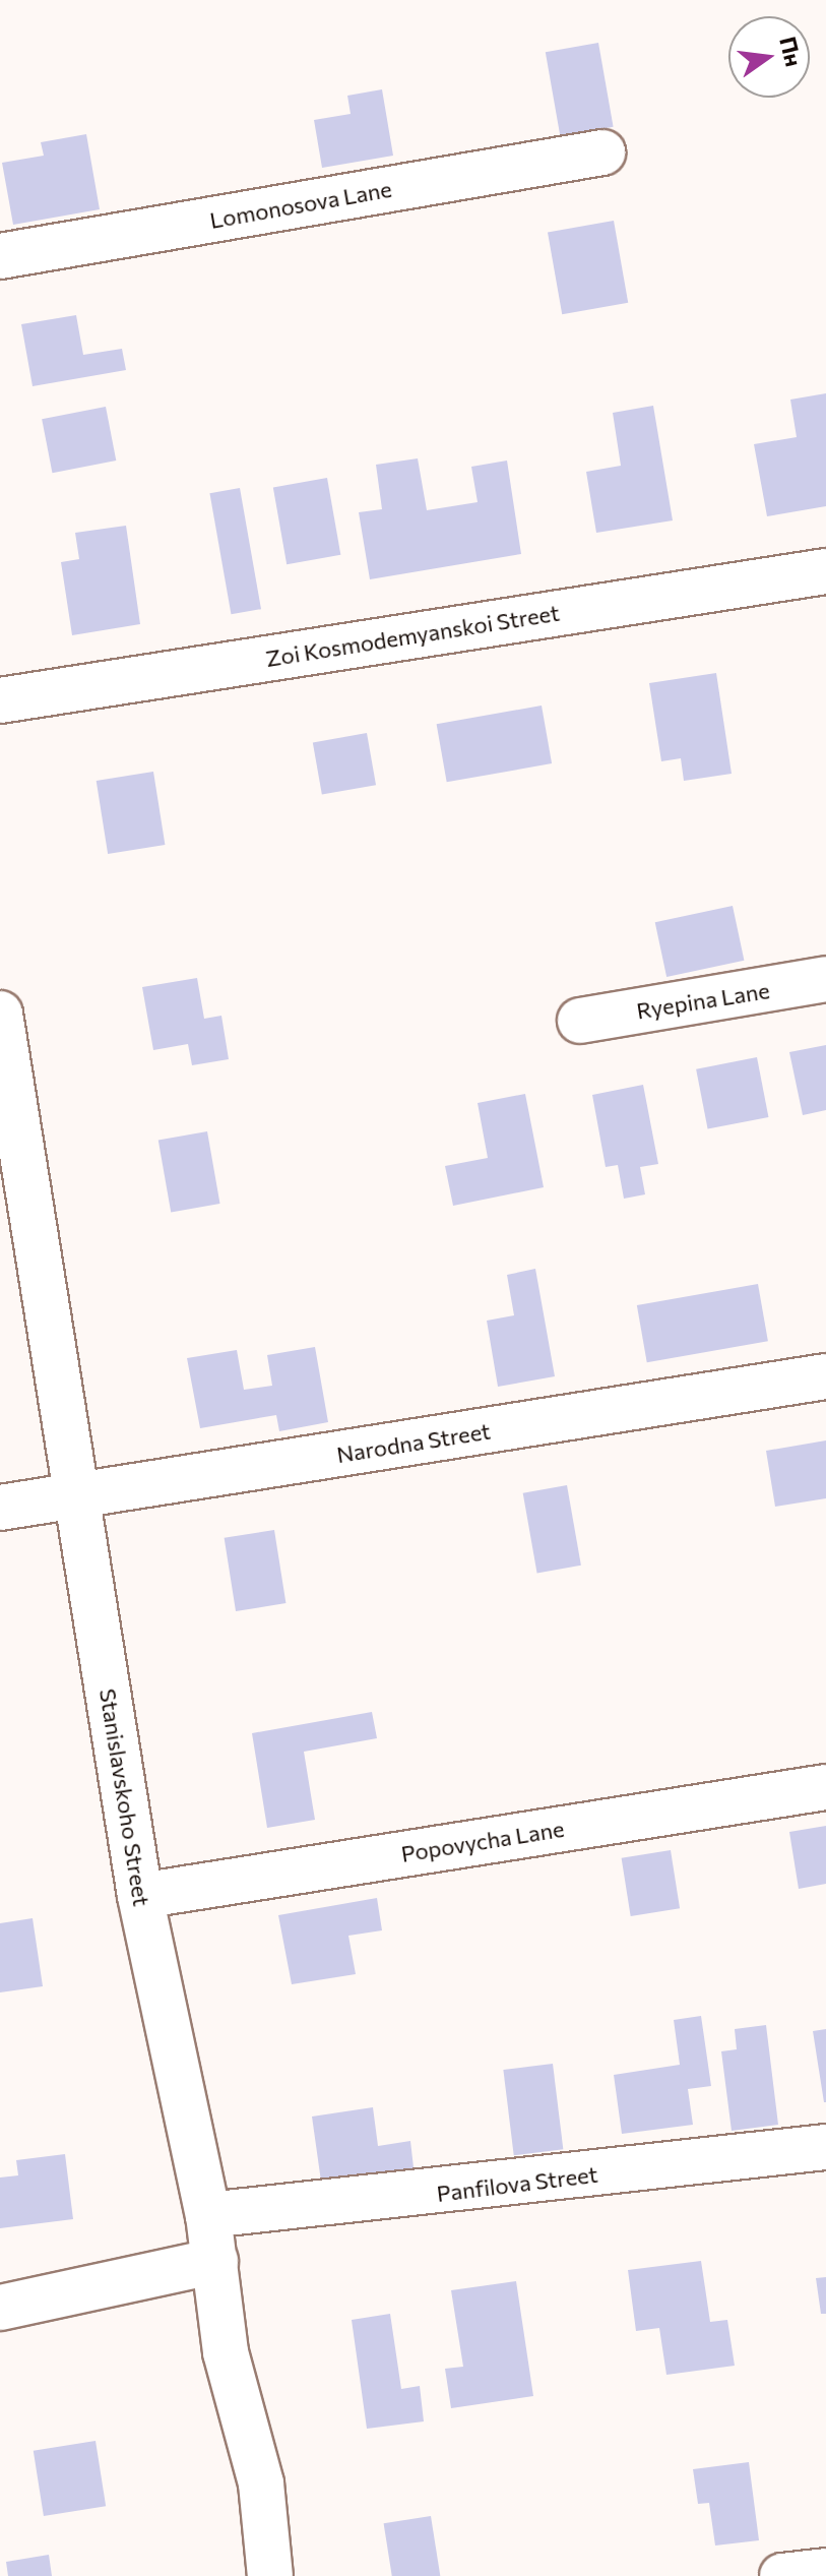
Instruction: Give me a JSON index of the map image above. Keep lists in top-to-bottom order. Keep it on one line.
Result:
{"streets":{"street":["Lomonosova Lane","Zoi Kosmodemyanskoi Street","Ryepina Lane","Narodna Street","Stanislavskoho Street","Popovycha Lane","Panfilova Street"]},"crossings":[["Narodna Street","Stanislavskoho Street"],["Stanislavskoho Street","Popovycha Lane"],["Stanislavskoho Street","Panfilova Street"]],"north":"right"}
